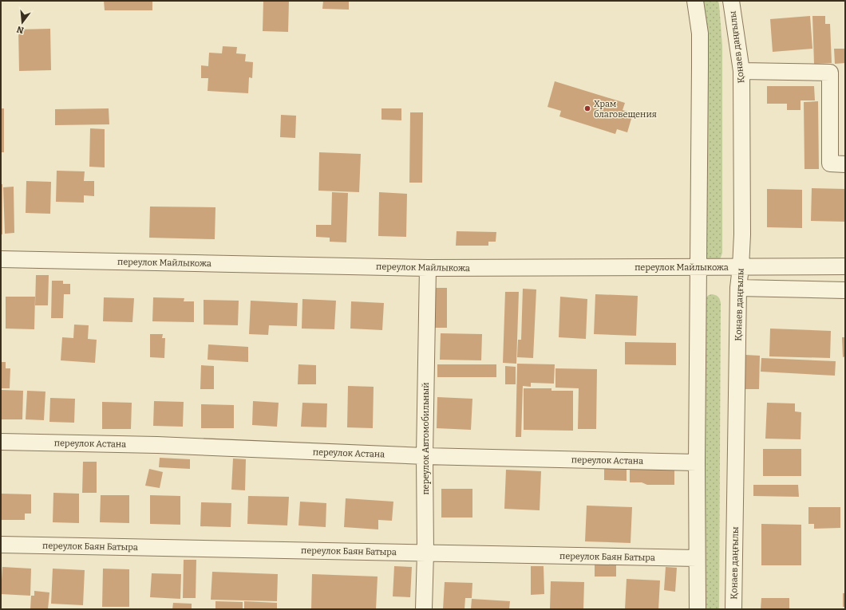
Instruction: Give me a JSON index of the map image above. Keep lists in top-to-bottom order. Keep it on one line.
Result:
{"streets":{"street":["Қонаев даңғылы","переулок Майлыкожа","переулок Автомобильный","переулок Астана","переулок Баян Батыра"]},"crossings":[["Қонаев даңғылы","переулок Майлыкожа"],["переулок Майлыкожа","переулок Автомобильный"],["переулок Автомобильный","переулок Астана"],["переулок Автомобильный","переулок Баян Батыра"]],"places":["Храм благовещения"],"north":"bottom"}
